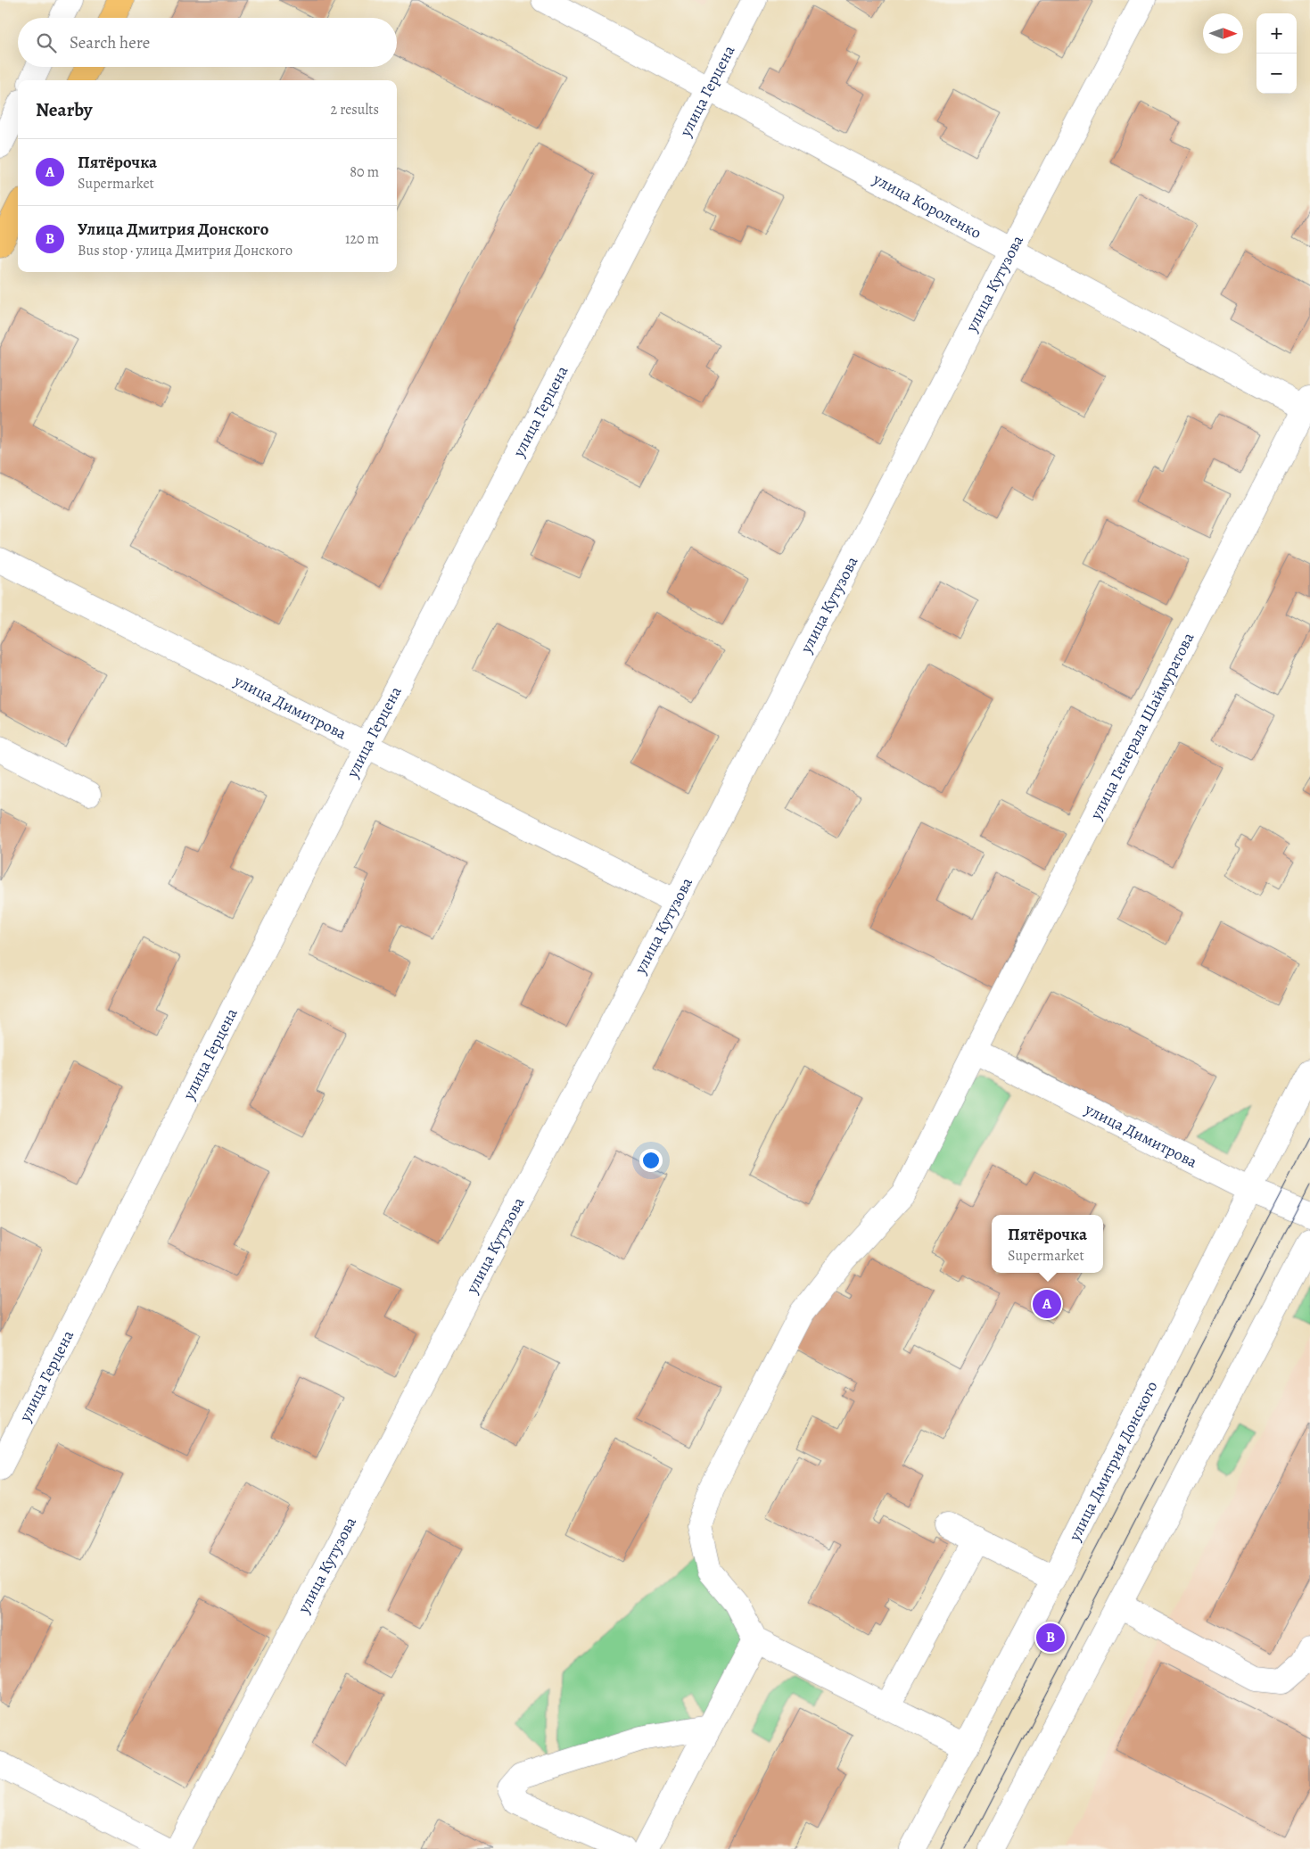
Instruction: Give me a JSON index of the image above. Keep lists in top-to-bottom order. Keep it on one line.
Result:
{"streets":{"street":["улица Герцена","улица Короленко","улица Кутузова","улица Димитрова","улица Генерала Шаймуратова","улица Дмитрия Донского"]},"crossings":[["улица Герцена","улица Короленко"],["улица Герцена","улица Димитрова"],["улица Короленко","улица Кутузова"],["улица Короленко","улица Генерала Шаймуратова"],["улица Кутузова","улица Димитрова"],["улица Димитрова","улица Генерала Шаймуратова"],["улица Димитрова","улица Дмитрия Донского"]],"north":"right","page":{"map_buttons":["+","−"],"search":"Search here","heading":["Nearby","2 results"],"list":[{"mark":"A","name":"Пятёрочка","note":"Supermarket","value":"80 m"},{"mark":"B","name":"Улица Дмитрия Донского","note":"Bus stop · улица Дмитрия Донского","value":"120 m"}],"popup":["Пятёрочка","Supermarket"],"pins":["A","B"]}}
